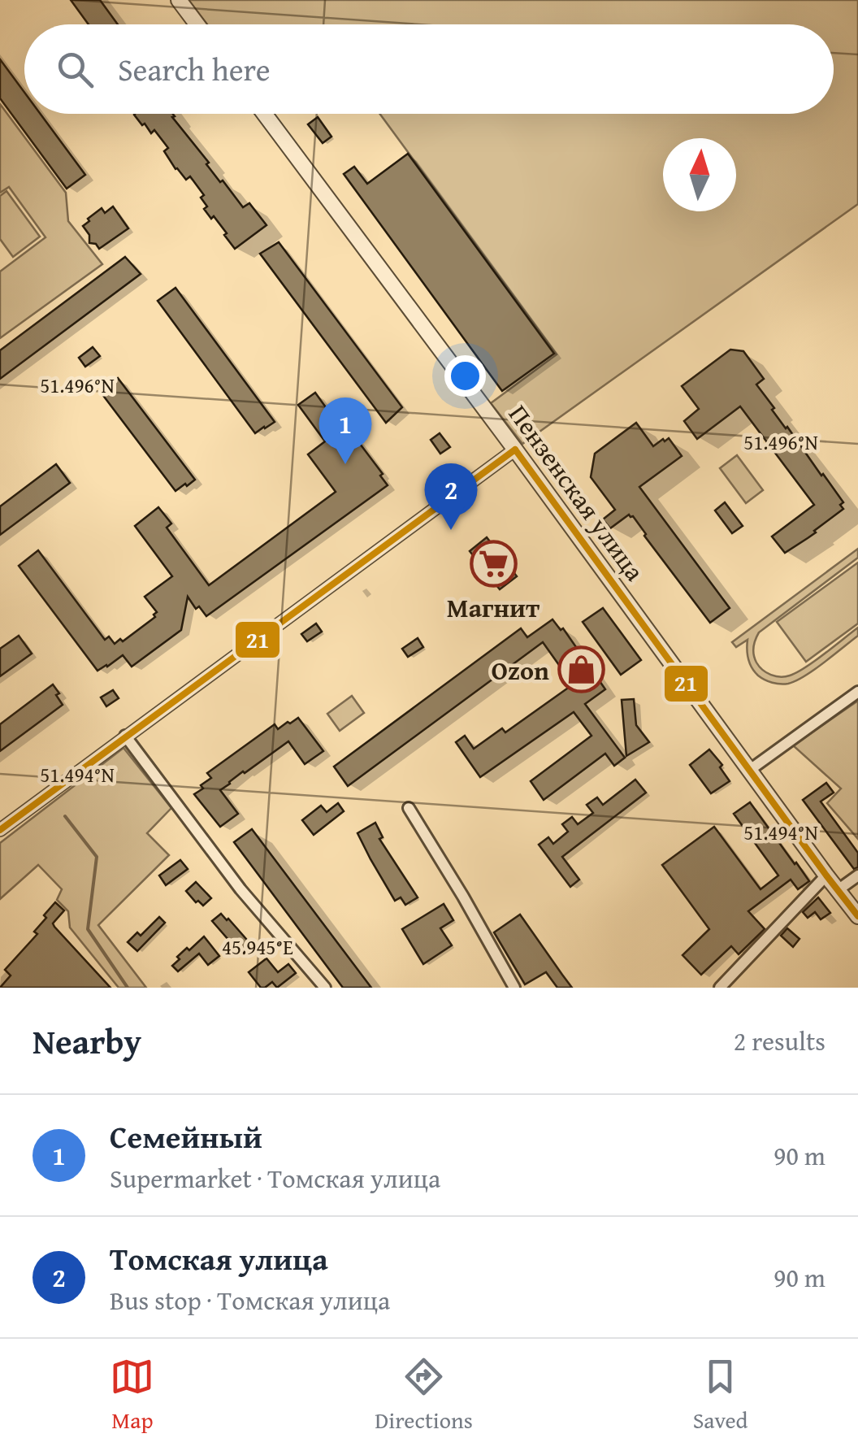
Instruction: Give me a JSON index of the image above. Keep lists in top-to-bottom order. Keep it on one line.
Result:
{"streets":{"street":["Пензенская улица"]},"places":{"supermarket":["Магнит"],"shop":["Ozon"]},"lines":["transit line 21"],"north":"top","page":{"search":"Search here","pins":["1","2"],"heading":["Nearby","2 results"],"list":[{"mark":"1","name":"Семейный","note":"Supermarket · Томская улица","value":"90 m"},{"mark":"2","name":"Томская улица","note":"Bus stop · Томская улица","value":"90 m"}],"nav":["Map","Directions","Saved"]},"coordinates":["51.496°N","51.494°N","45.945°E"]}
